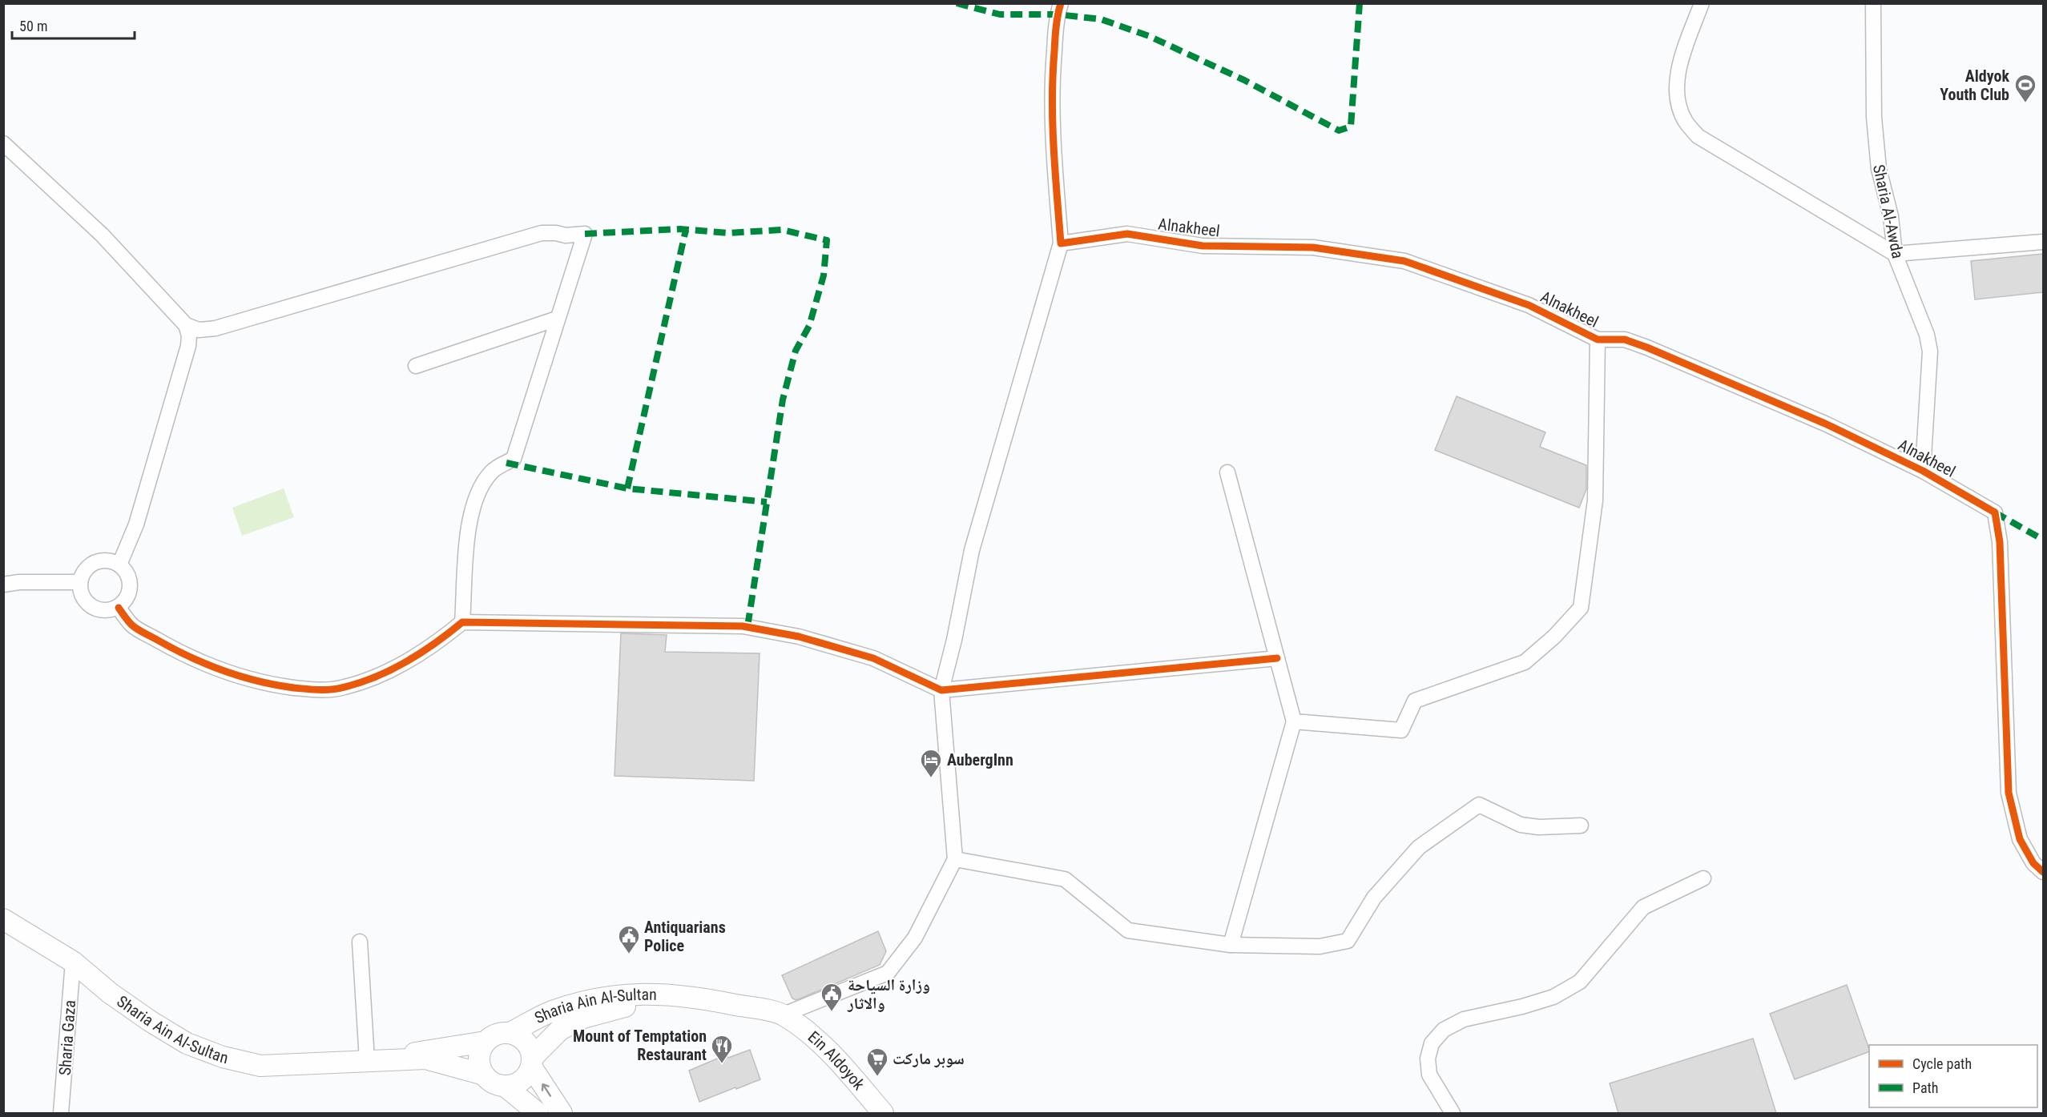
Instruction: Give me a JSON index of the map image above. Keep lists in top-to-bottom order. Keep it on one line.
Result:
{"streets":{"main road":["Sharia Ain Al-Sultan","Ein Aldoyok"],"street":["Sharia Al-Awda","Alnakheel","Sharia Gaza"]},"crossings":[["Sharia Al-Awda","Alnakheel"],["Sharia Ain Al-Sultan","Sharia Gaza"],["Sharia Ain Al-Sultan","Ein Aldoyok"]],"places":{"sports":["Aldyok Youth Club"],"hotel":["AubergInn"],"public building":["Antiquarians Police","وزارة السياحة والاثار"],"restaurant":["Mount of Temptation Restaurant"],"supermarket":["سوبر ماركت"]},"legend":["Cycle path","Path"],"scale_bar":"50 m"}
